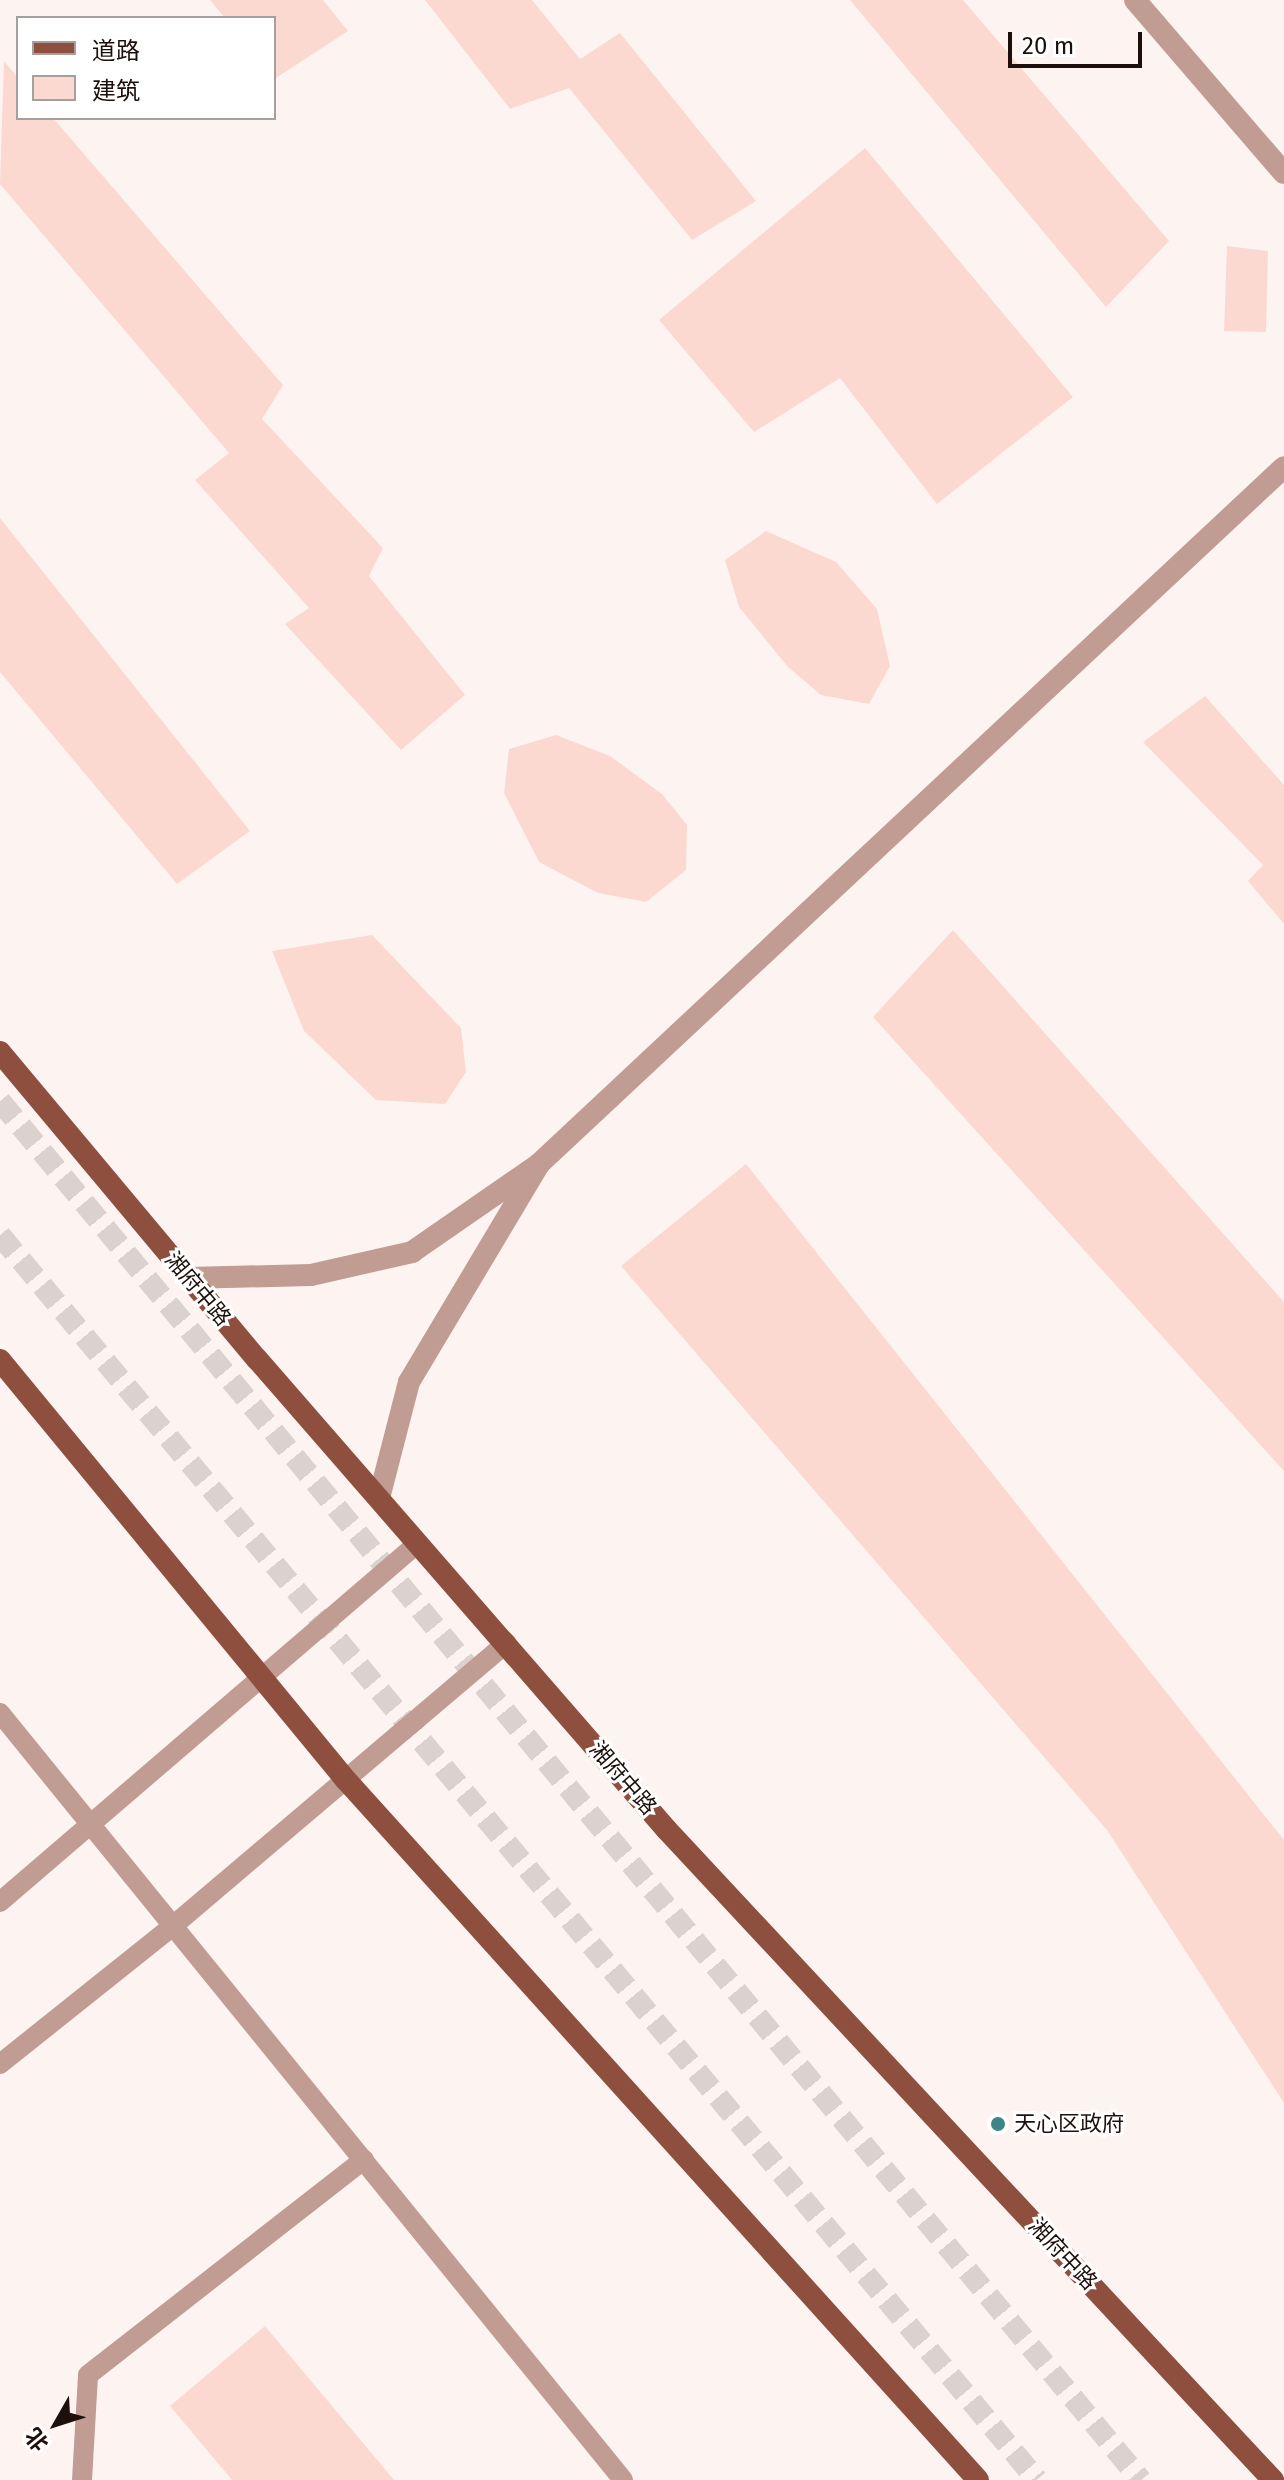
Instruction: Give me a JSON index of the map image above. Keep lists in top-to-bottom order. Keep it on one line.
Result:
{"streets":{"main road":["湘府中路"]},"places":["天心区政府"],"legend":["道路","建筑"],"scale_bar":"20 m","north":"bottom left"}
